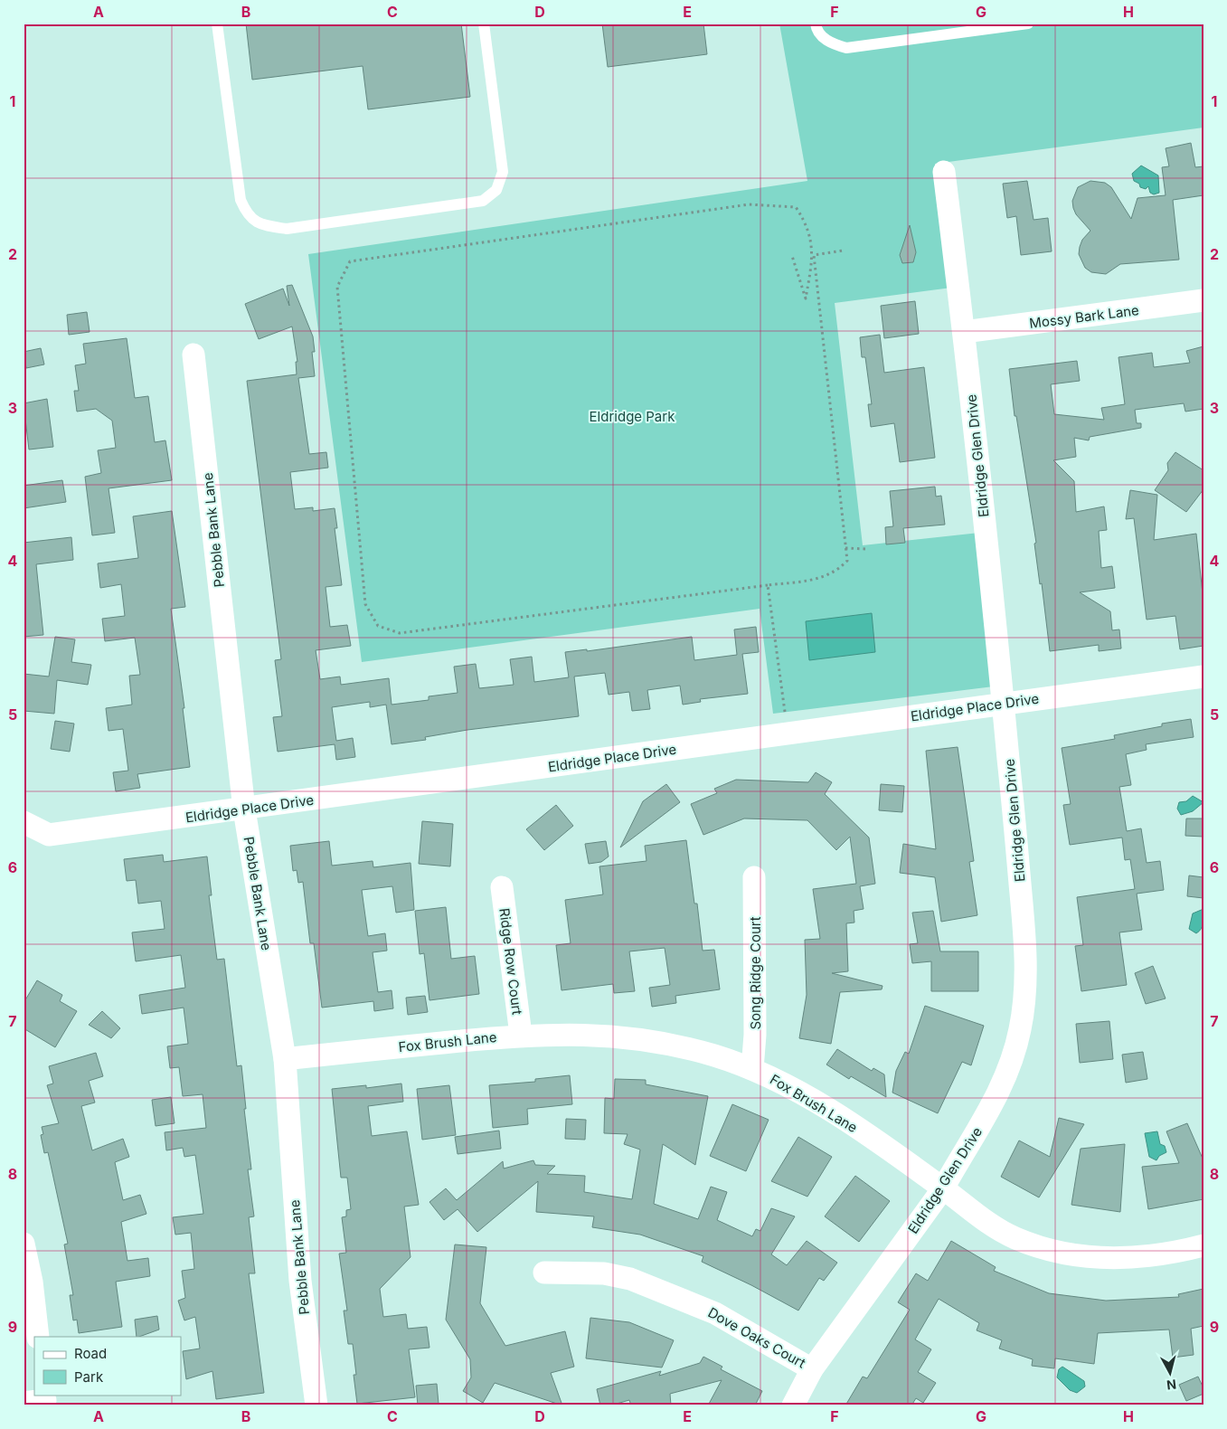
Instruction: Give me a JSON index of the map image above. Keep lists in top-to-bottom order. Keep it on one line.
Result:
{"streets":{"street":["Mossy Bark Lane","Eldridge Glen Drive","Pebble Bank Lane","Eldridge Place Drive","Ridge Row Court","Song Ridge Court","Fox Brush Lane","Dove Oaks Court"]},"crossings":[["Mossy Bark Lane","Eldridge Glen Drive"],["Eldridge Glen Drive","Eldridge Place Drive"],["Eldridge Glen Drive","Fox Brush Lane"],["Eldridge Glen Drive","Dove Oaks Court"],["Pebble Bank Lane","Eldridge Place Drive"],["Pebble Bank Lane","Fox Brush Lane"],["Ridge Row Court","Fox Brush Lane"],["Song Ridge Court","Fox Brush Lane"]],"parks":["Eldridge Park"],"legend":["Road","Park"],"north":"bottom","grid":{"columns":["A","B","C","D","E","F","G","H"],"rows":["1","2","3","4","5","6","7","8","9"]}}
